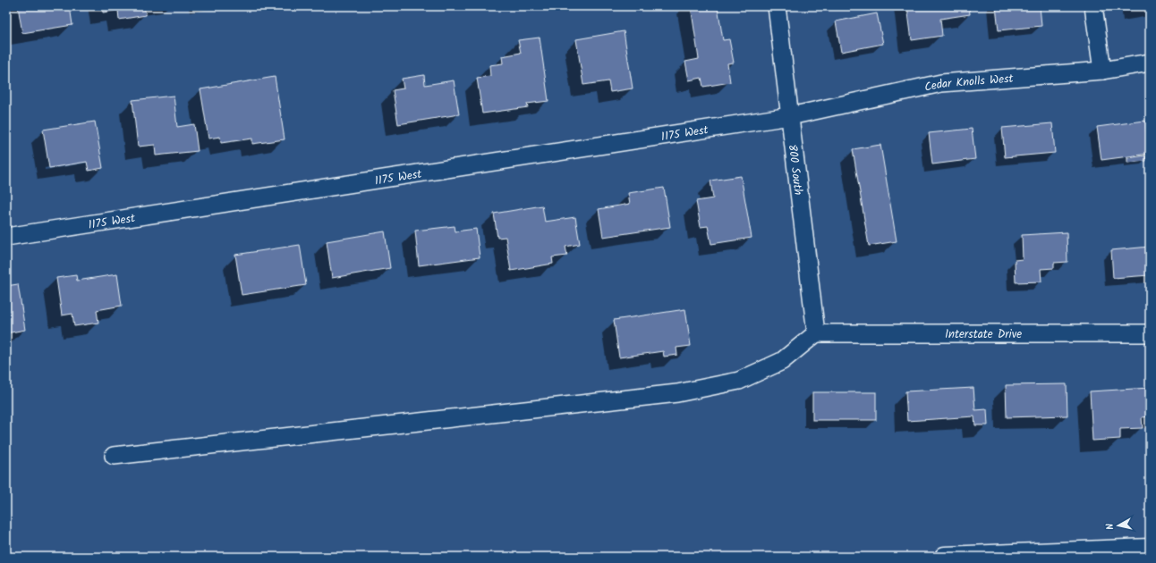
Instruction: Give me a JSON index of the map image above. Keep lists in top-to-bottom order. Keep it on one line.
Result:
{"streets":{"street":["Cedar Knolls West","1175 West","800 South","Interstate Drive"]},"crossings":[["Cedar Knolls West","1175 West"],["Cedar Knolls West","800 South"],["1175 West","800 South"],["800 South","Interstate Drive"]],"north":"left"}
